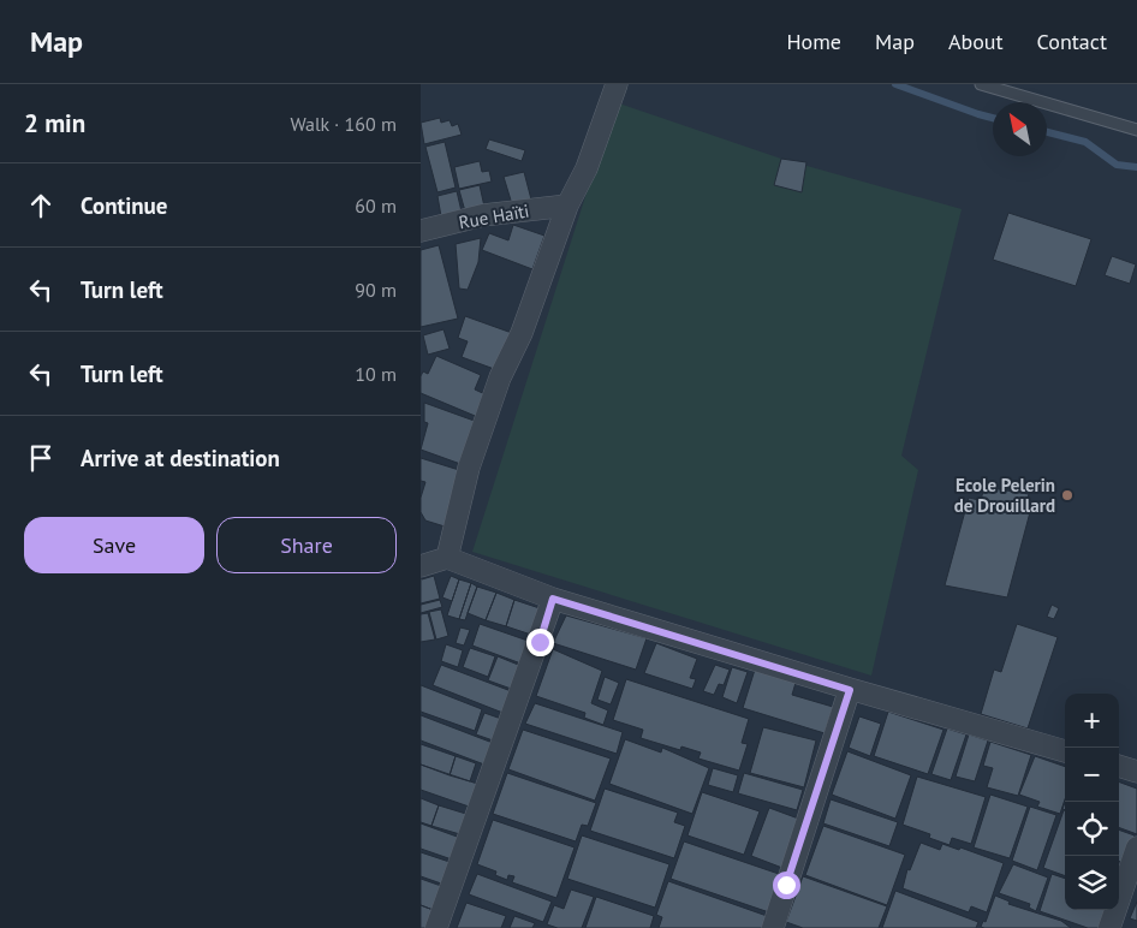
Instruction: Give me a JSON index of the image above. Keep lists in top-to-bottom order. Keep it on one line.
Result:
{"streets":{"street":["Rue Haïti"]},"places":["Ecole Pelerin de Drouillard"],"north":"top left","page":{"header":"Map","nav":["Home","Map","About","Contact"],"heading":["2 min","Walk · 160 m"],"list":[["Continue","60 m"],["Turn left","90 m"],["Turn left","10 m"],"Arrive at destination"],"buttons":["Save","Share"],"map_buttons":["+","−"]}}
